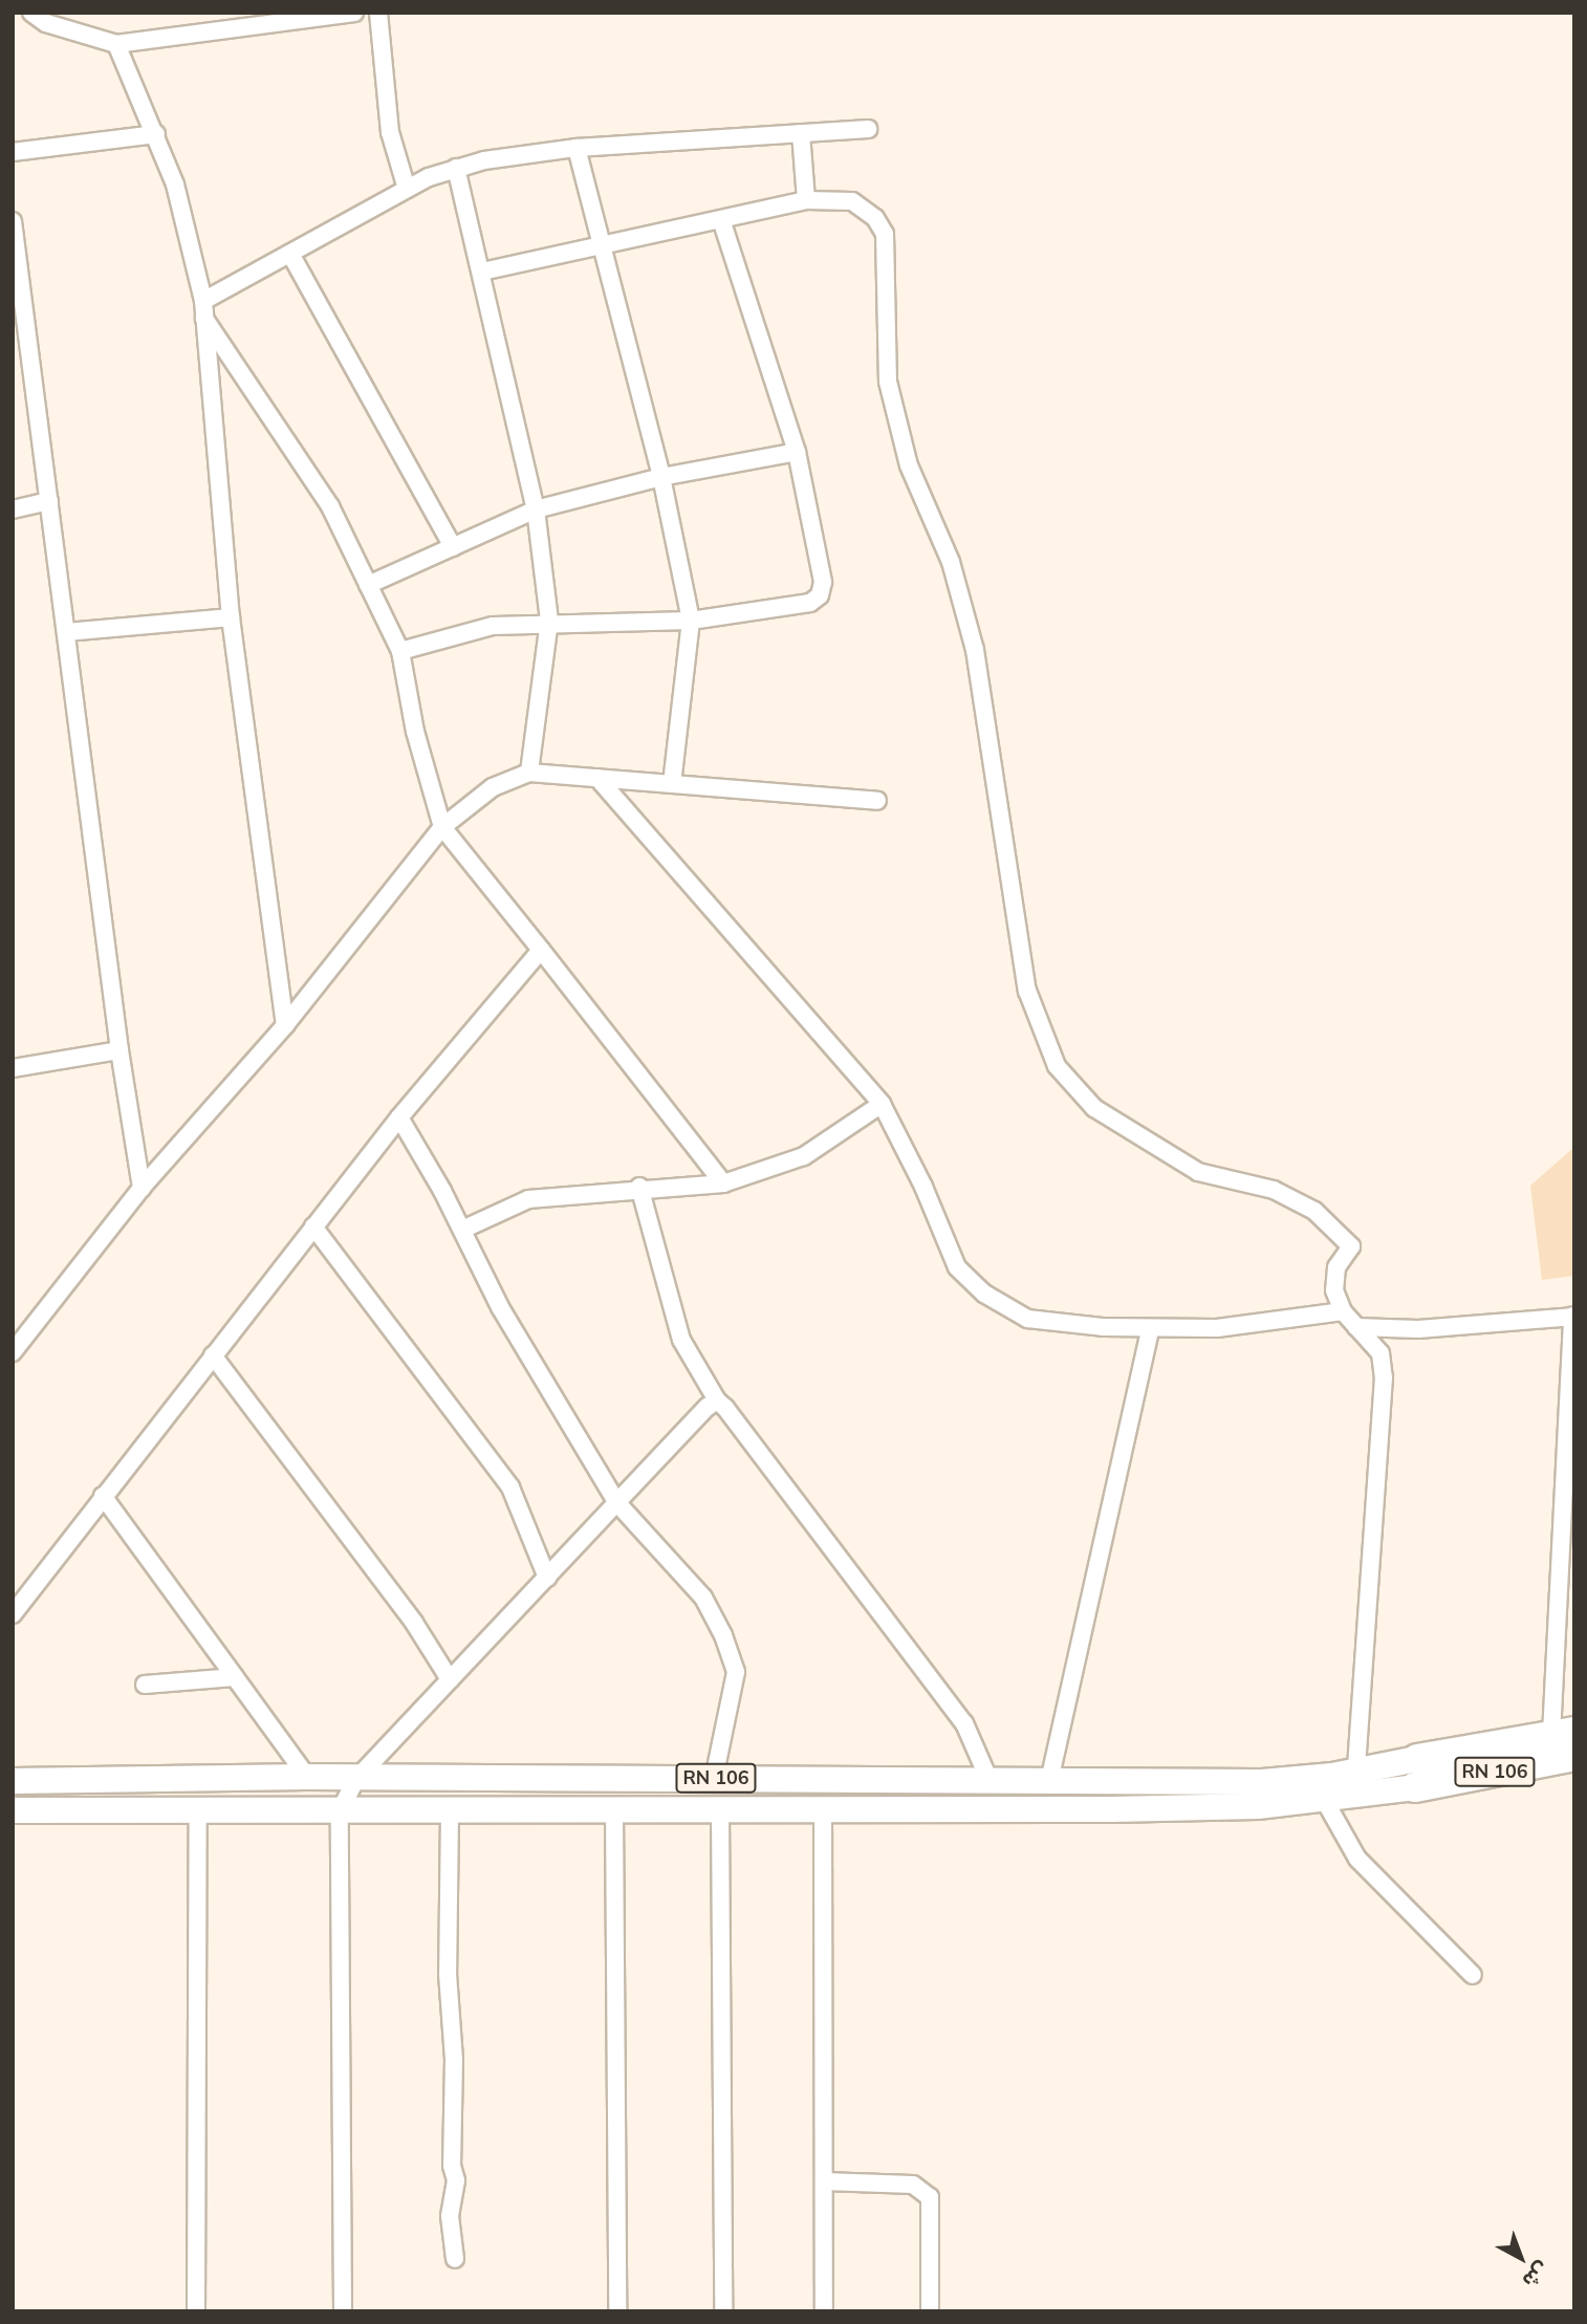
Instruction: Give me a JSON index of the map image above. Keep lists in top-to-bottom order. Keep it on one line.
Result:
{"streets":{"highway":["RN 106"]},"north":"bottom right"}
